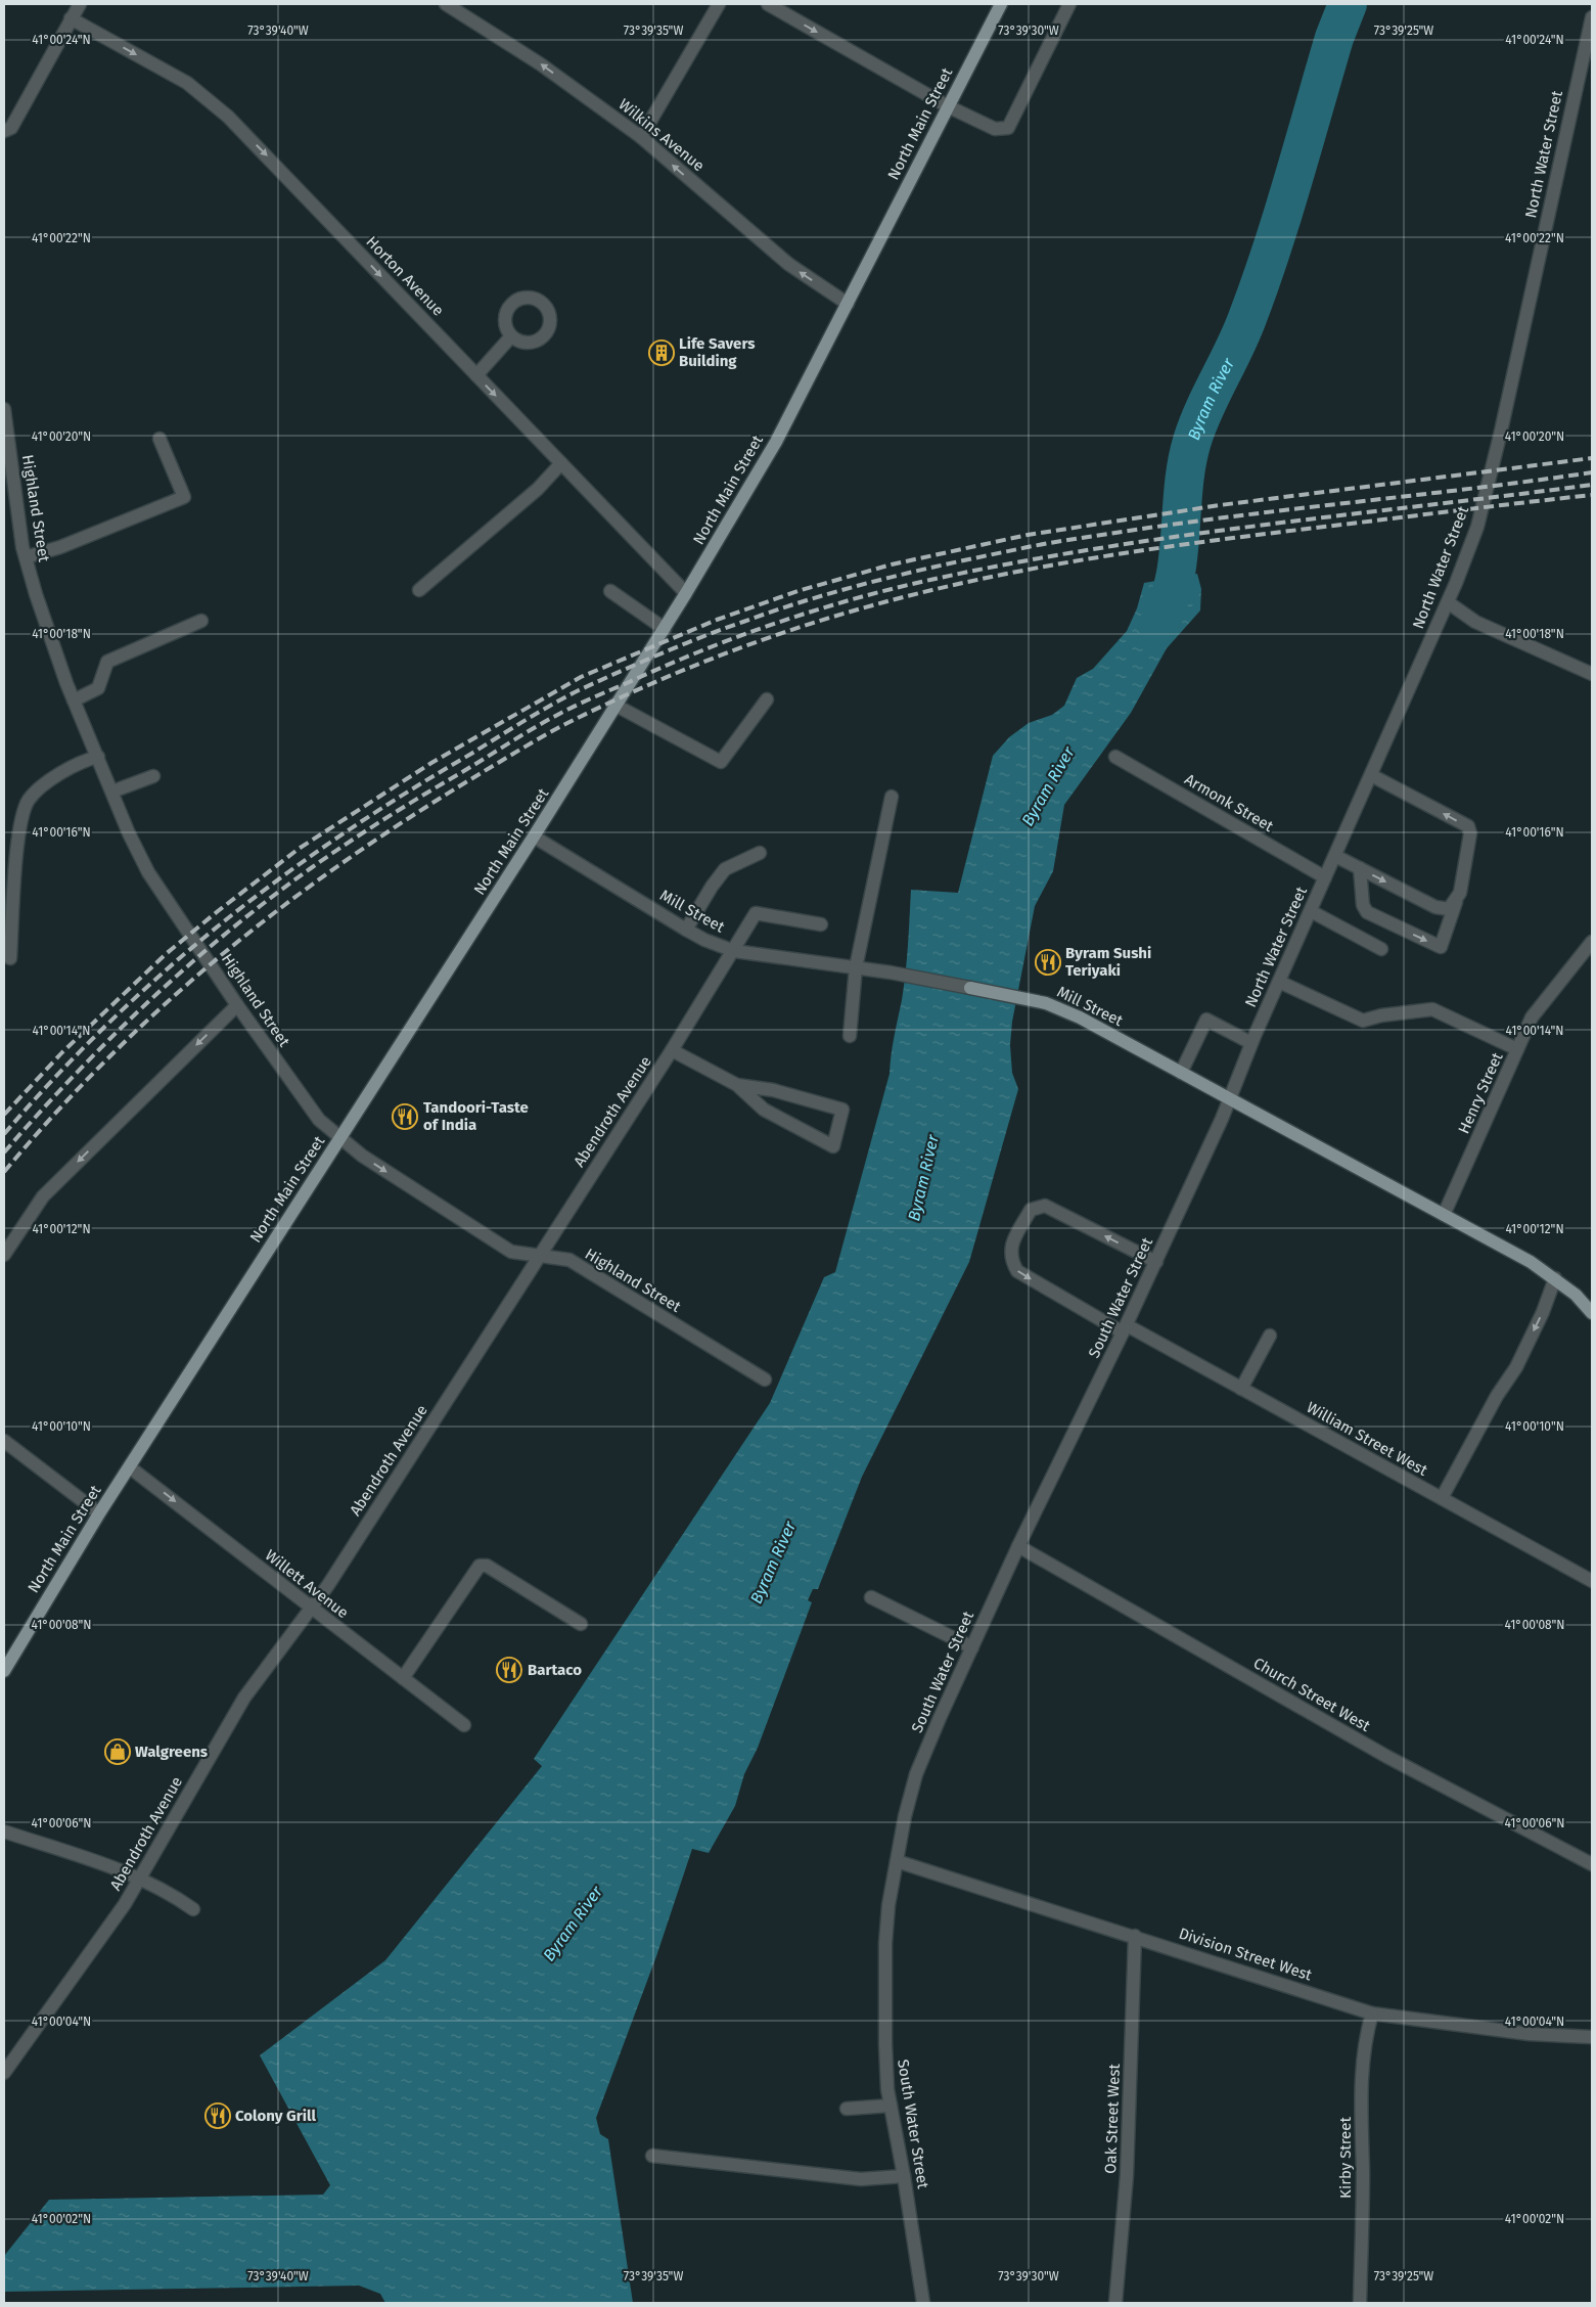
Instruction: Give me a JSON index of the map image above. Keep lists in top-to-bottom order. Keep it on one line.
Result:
{"streets":{"main road":["North Main Street","Mill Street"],"street":["Wilkins Avenue","North Water Street","Horton Avenue","Highland Street","Armonk Street","Henry Street","Abendroth Avenue","South Water Street","William Street West","Willett Avenue","Church Street West","Division Street West","Oak Street West","Kirby Street"]},"crossings":[["North Main Street","Wilkins Avenue"],["North Main Street","Horton Avenue"],["North Main Street","Highland Street"],["North Main Street","Mill Street"],["North Main Street","Willett Avenue"],["North Water Street","Armonk Street"],["North Water Street","Mill Street"],["North Water Street","South Water Street"],["Highland Street","Abendroth Avenue"],["Mill Street","Henry Street"],["Mill Street","Abendroth Avenue"],["Mill Street","South Water Street"],["Abendroth Avenue","Willett Avenue"],["South Water Street","William Street West"],["South Water Street","Church Street West"],["South Water Street","Division Street West"],["Division Street West","Oak Street West"],["Division Street West","Kirby Street"]],"one_way":["Wilkins Avenue","Horton Avenue","Willett Avenue"],"water":["Byram River"],"places":{"building":["Life Savers Building"],"restaurant":["Byram Sushi Teriyaki","Tandoori-Taste of India","Bartaco","Colony Grill"],"shop":["Walgreens"]},"coordinates":["73°39'40\"W","73°39'35\"W","73°39'30\"W","73°39'25\"W","41°00'24\"N","41°00'22\"N","41°00'20\"N","41°00'18\"N","41°00'16\"N","41°00'14\"N","41°00'12\"N","41°00'10\"N","41°00'08\"N","41°00'06\"N","41°00'04\"N","41°00'02\"N"]}
